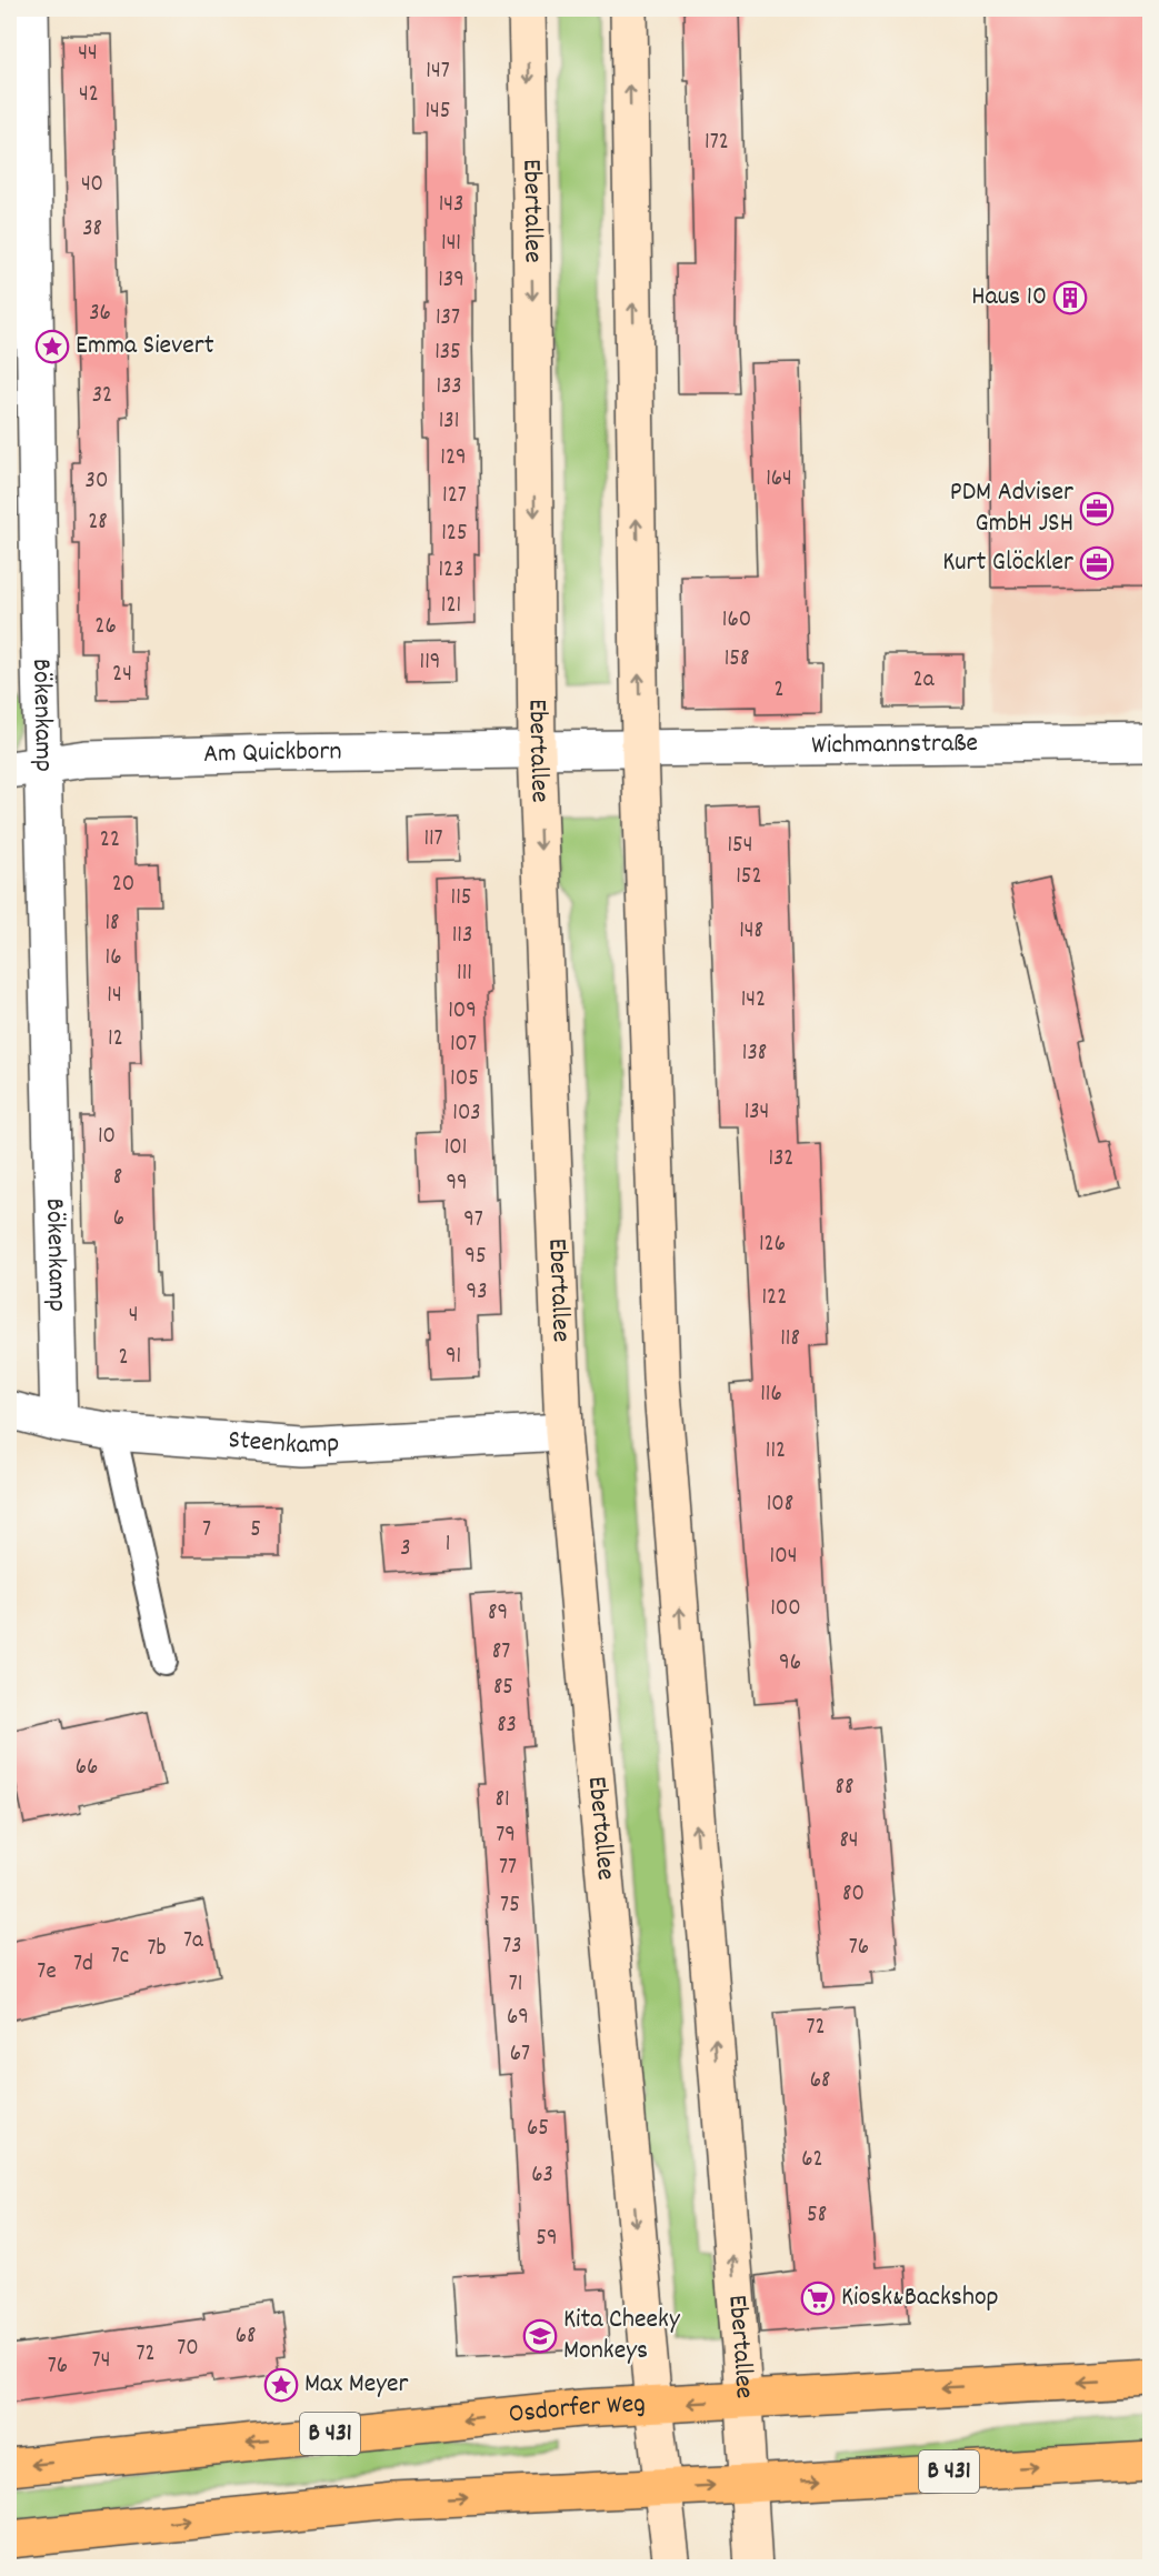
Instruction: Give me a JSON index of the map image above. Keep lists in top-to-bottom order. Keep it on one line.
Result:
{"streets":{"main road":["Ebertallee","Osdorfer Weg","B 431"],"street":["Bökenkamp","Wichmannstraße","Am Quickborn","Steenkamp"]},"crossings":[["Ebertallee","Wichmannstraße"],["Ebertallee","Am Quickborn"],["Ebertallee","Steenkamp"],["Ebertallee","Osdorfer Weg"],["Ebertallee","B 431"],["Bökenkamp","Am Quickborn"],["Bökenkamp","Steenkamp"],["Wichmannstraße","Am Quickborn"]],"places":{"building":["Haus 10"],"place":["Emma Sievert","Max Meyer"],"office":["PDM Adviser GmbH JSH","Kurt Glöckler"],"supermarket":["Kiosk&Backshop"],"school or university":["Kita Cheeky Monkeys"]},"house_numbers":["44","147","42","145","172","40","143","38","141","139","36","137","135","133","32","131","129","164","30","127","28","125","123","121","160","26","158","119","24","2a","2","117","22","154","152","20","115","18","148","113","16","111","14","142","109","12","107","138","105","134","103","10","101","132","8","99","6","97","126","95","93","122","4","118","91","2","116","112","108","7","5","1","3","104","100","89","87","96","85","83","66","88","81","79","84","77","80","75","7a","73","76","7b","7c","7d","7e","71","69","72","67","68","65","62","63","58","59","68","70","72","74","76"]}
